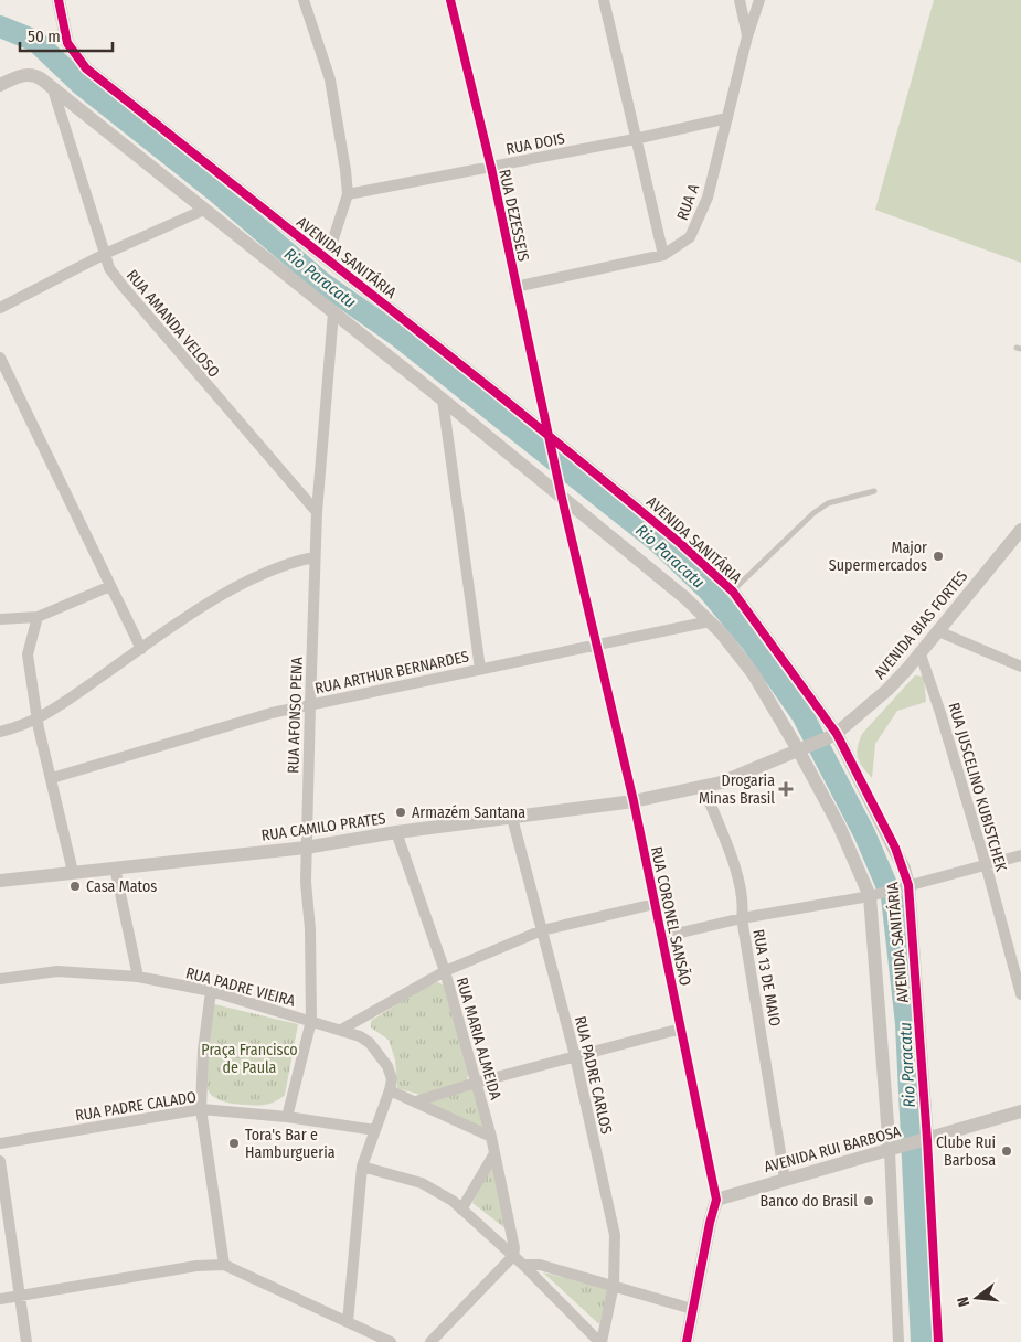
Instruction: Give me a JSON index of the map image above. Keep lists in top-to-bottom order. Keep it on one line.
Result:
{"streets":{"street":["RUA DOIS","RUA A","RUA DEZESSEIS","AVENIDA SANITÁRIA","RUA AMANDA VELOSO","AVENIDA BIAS FORTES","RUA ARTHUR BERNARDES","RUA AFONSO PENA","RUA JUSCELINO KUBISTCHEK","RUA CAMILO PRATES","RUA CORONEL SANSÃO","RUA 13 DE MAIO","RUA PADRE VIEIRA","RUA MARIA ALMEIDA","RUA PADRE CARLOS","RUA PADRE CALADO","AVENIDA RUI BARBOSA"]},"crossings":[["RUA DOIS","RUA A"],["RUA DOIS","RUA DEZESSEIS"],["RUA A","RUA DEZESSEIS"],["RUA DEZESSEIS","AVENIDA SANITÁRIA"],["RUA DEZESSEIS","RUA CORONEL SANSÃO"],["AVENIDA SANITÁRIA","RUA AMANDA VELOSO"],["AVENIDA SANITÁRIA","AVENIDA BIAS FORTES"],["AVENIDA SANITÁRIA","RUA ARTHUR BERNARDES"],["AVENIDA SANITÁRIA","RUA AFONSO PENA"],["AVENIDA SANITÁRIA","RUA CAMILO PRATES"],["AVENIDA SANITÁRIA","RUA CORONEL SANSÃO"],["AVENIDA SANITÁRIA","AVENIDA RUI BARBOSA"],["RUA AMANDA VELOSO","RUA AFONSO PENA"],["AVENIDA BIAS FORTES","RUA JUSCELINO KUBISTCHEK"],["AVENIDA BIAS FORTES","RUA CAMILO PRATES"],["RUA ARTHUR BERNARDES","RUA AFONSO PENA"],["RUA ARTHUR BERNARDES","RUA CORONEL SANSÃO"],["RUA AFONSO PENA","RUA CAMILO PRATES"],["RUA AFONSO PENA","RUA PADRE VIEIRA"],["RUA AFONSO PENA","RUA PADRE CALADO"],["RUA CAMILO PRATES","RUA CORONEL SANSÃO"],["RUA CAMILO PRATES","RUA 13 DE MAIO"],["RUA CAMILO PRATES","RUA MARIA ALMEIDA"],["RUA CAMILO PRATES","RUA PADRE CARLOS"],["RUA CORONEL SANSÃO","AVENIDA RUI BARBOSA"],["RUA 13 DE MAIO","AVENIDA RUI BARBOSA"]],"water":["Rio Paracatu"],"parks":["Praça Francisco de Paula"],"places":{"other":["Major Supermercados","Armazém Santana","Casa Matos","Tora's Bar e Hamburgueria","Clube Rui Barbosa","Banco do Brasil"],"health":["Drogaria Minas Brasil"]},"scale_bar":"50 m","north":"left"}
